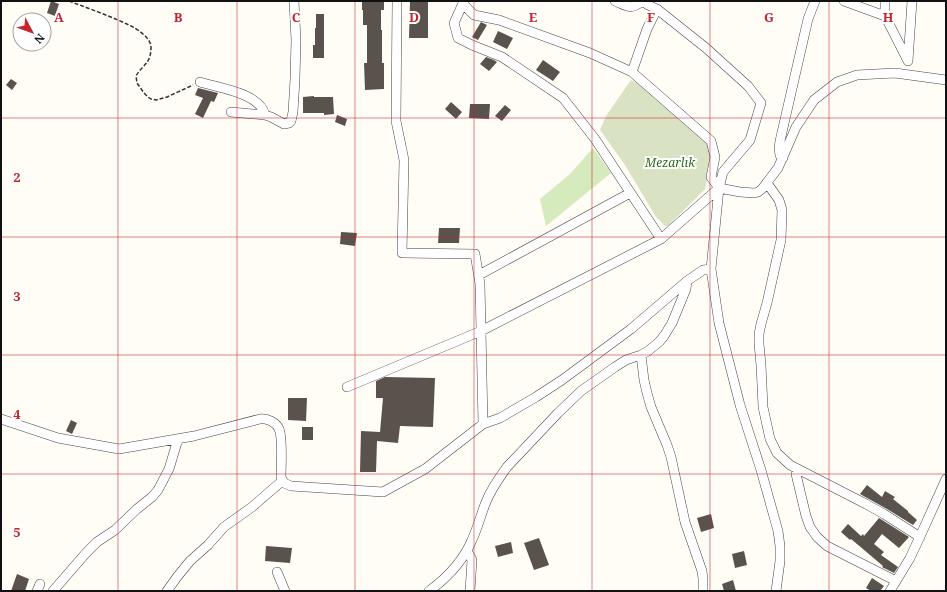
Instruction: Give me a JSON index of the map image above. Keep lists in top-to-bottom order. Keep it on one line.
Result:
{"parks":["Mezarlık"],"north":"bottom right","grid":{"columns":["A","B","C","D","E","F","G","H"],"rows":["2","3","4","5"]}}
